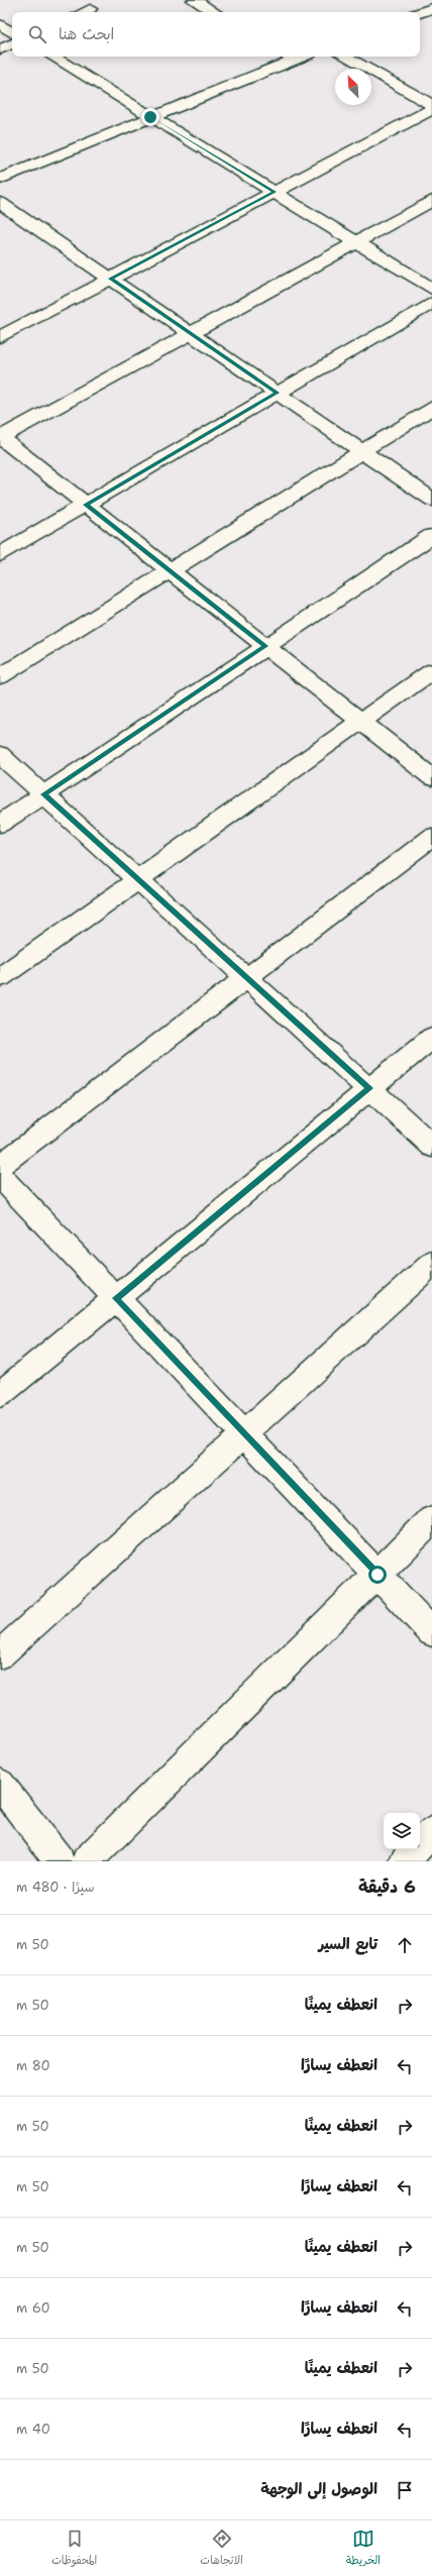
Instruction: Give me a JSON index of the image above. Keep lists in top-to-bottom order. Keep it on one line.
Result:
{"north":"top left","page":{"search":"ابحث هنا","heading":["6 دقيقة","سيرًا · 480 m"],"list":[["تابع السير","50 m"],["انعطف يمينًا","50 m"],["انعطف يسارًا","80 m"],["انعطف يمينًا","50 m"],["انعطف يسارًا","50 m"],["انعطف يمينًا","50 m"],["انعطف يسارًا","60 m"],["انعطف يمينًا","50 m"],["انعطف يسارًا","40 m"],"الوصول إلى الوجهة"],"nav":["الخريطة","الاتجاهات","المحفوظات"]}}
